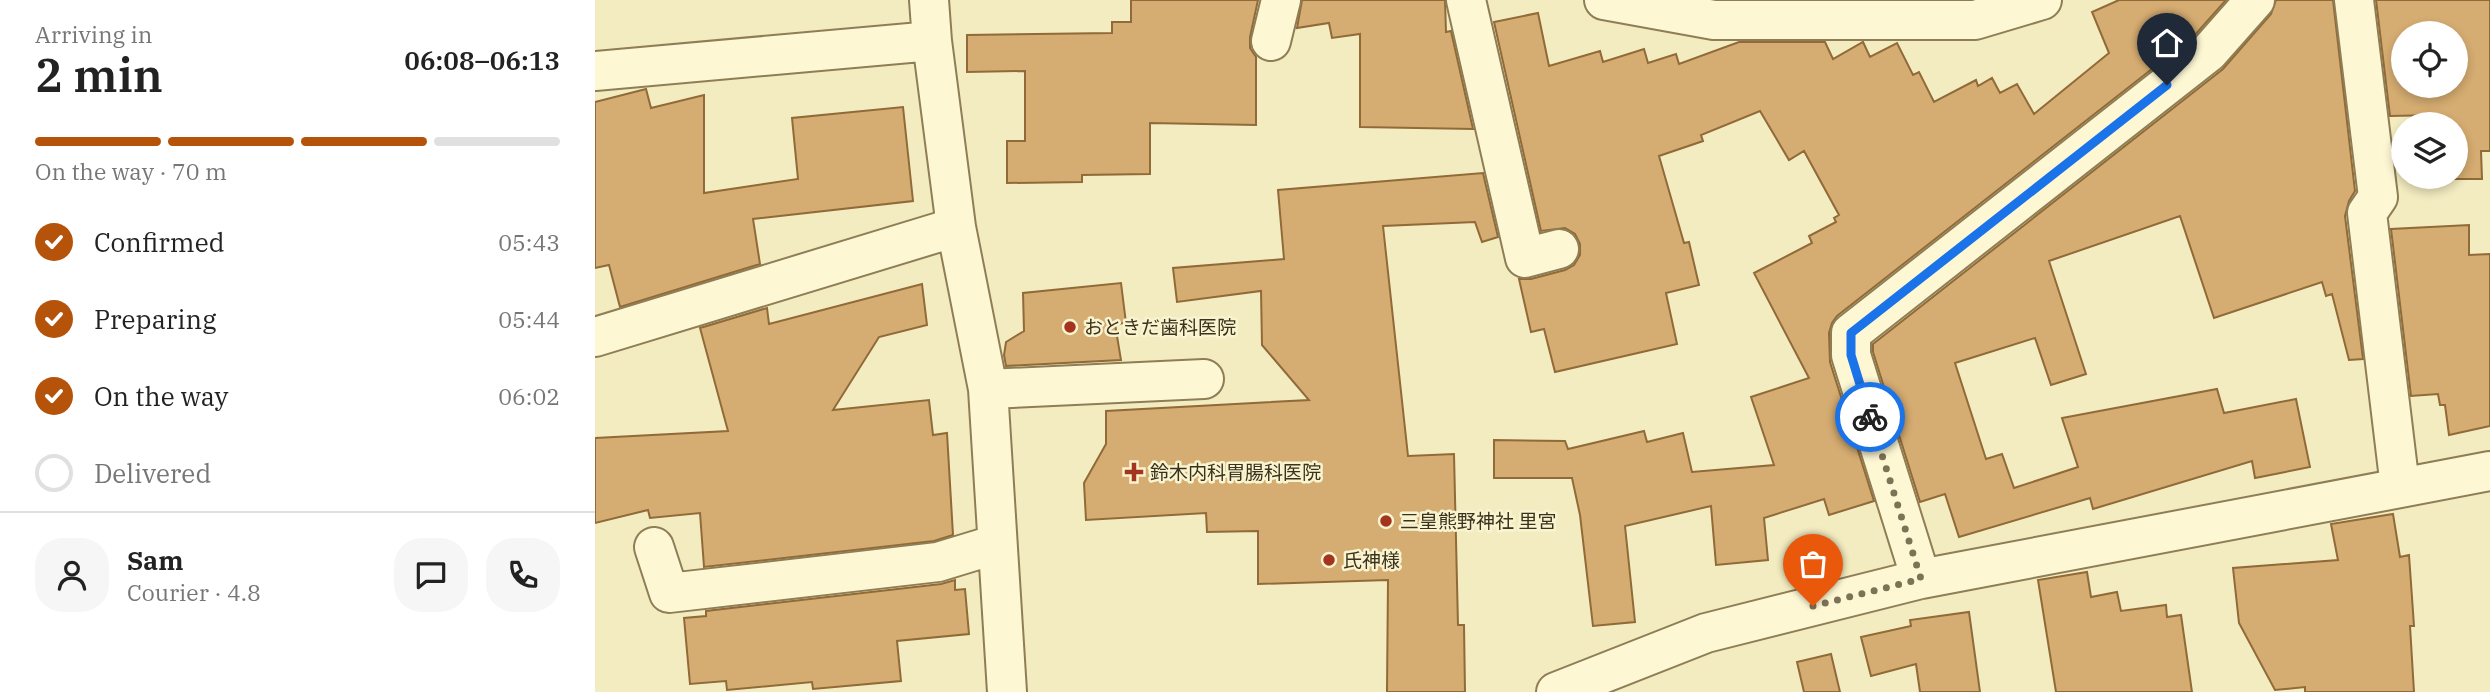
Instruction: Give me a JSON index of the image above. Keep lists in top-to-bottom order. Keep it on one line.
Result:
{"places":{"other":["おときだ歯科医院","三皇熊野神社 里宮","氏神様"],"health":["鈴木内科胃腸科医院"]},"page":{"heading":["2 min","Arriving in","06:08–06:13"],"panel":["Sam","Courier · 4.8"],"bar":"On the way · 70 m","list":[["Confirmed","05:43"],["Preparing","05:44"],["On the way","06:02"],"Delivered"]}}
